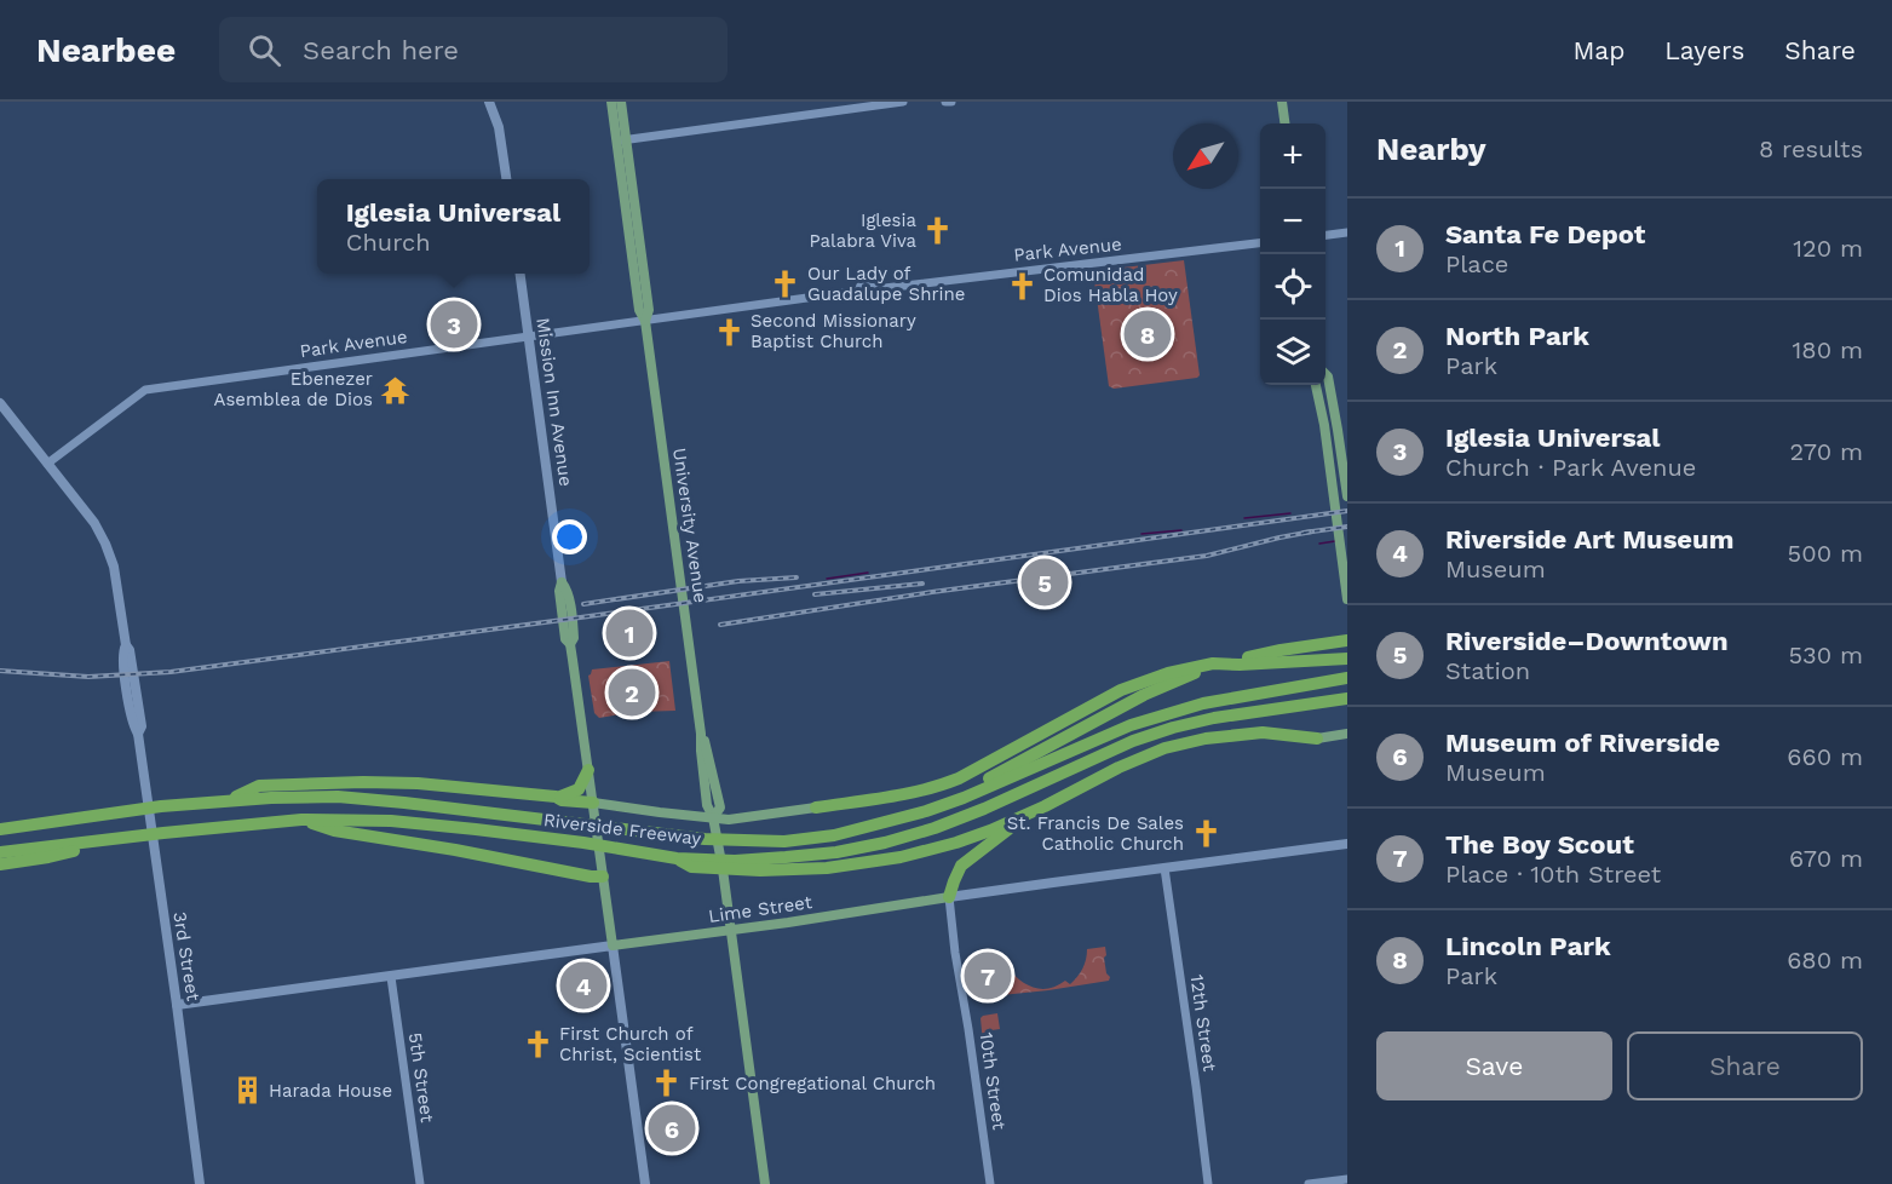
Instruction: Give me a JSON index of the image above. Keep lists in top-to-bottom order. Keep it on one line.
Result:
{"streets":{"highway":["Riverside Freeway"],"main road":["Mission Inn Avenue","University Avenue","Lime Street","3rd Street"],"street":["Park Avenue","12th Street","5th Street","10th Street"]},"crossings":[["Park Avenue","Mission Inn Avenue"],["Park Avenue","University Avenue"],["Park Avenue","3rd Street"],["Mission Inn Avenue","Lime Street"],["University Avenue","Lime Street"],["Lime Street","3rd Street"],["Lime Street","12th Street"],["Lime Street","5th Street"],["Lime Street","10th Street"]],"places":{"church":["Iglesia Palabra Viva","Our Lady of Guadalupe Shrine","Comunidad Dios Habla Hoy","Second Missionary Baptist Church","St. Francis De Sales Catholic Church","First Church of Christ, Scientist","First Congregational Church"],"temple":["Ebenezer Asemblea de Dios"],"building":["Harada House"]},"north":"bottom left","page":{"header":"Nearbee","search":"Search here","nav":["Map","Layers","Share"],"heading":["Nearby","8 results"],"map_buttons":["+","−"],"popup":["Iglesia Universal","Church"],"list":[{"mark":"1","name":"Santa Fe Depot","note":"Place","value":"120 m"},{"mark":"2","name":"North Park","note":"Park","value":"180 m"},{"mark":"3","name":"Iglesia Universal","note":"Church · Park Avenue","value":"270 m"},{"mark":"4","name":"Riverside Art Museum","note":"Museum","value":"500 m"},{"mark":"5","name":"Riverside–Downtown","note":"Station","value":"530 m"},{"mark":"6","name":"Museum of Riverside","note":"Museum","value":"660 m"},{"mark":"7","name":"The Boy Scout","note":"Place · 10th Street","value":"670 m"},{"mark":"8","name":"Lincoln Park","note":"Park","value":"680 m"}],"pins":["3","8","5","1","2","7","4","6"],"buttons":["Save","Share"]}}
